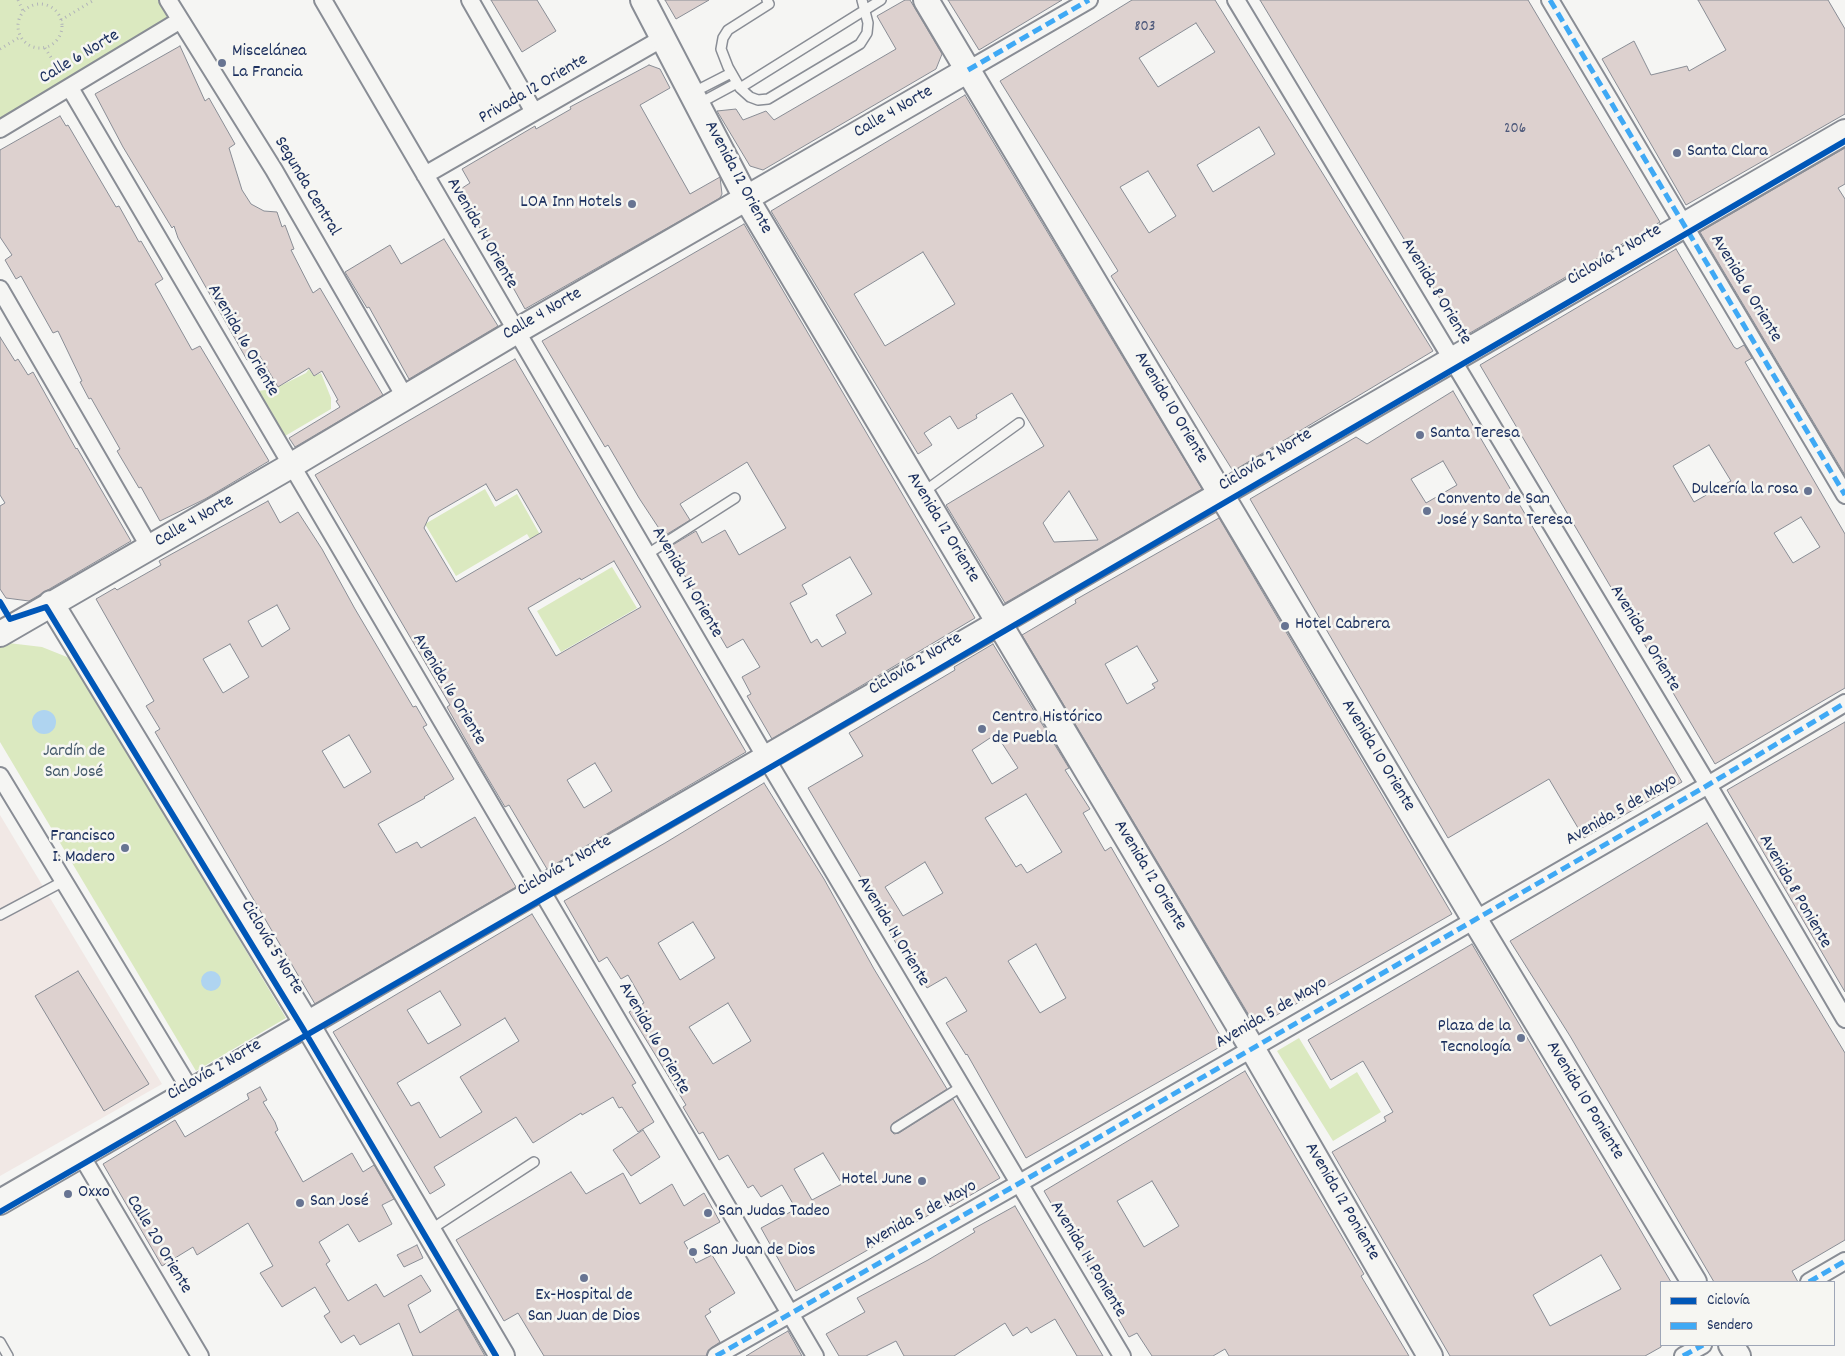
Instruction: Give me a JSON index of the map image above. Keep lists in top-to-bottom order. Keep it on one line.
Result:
{"streets":{"street":["Calle 6 Norte","Privada 12 Oriente","Calle 4 Norte","Avenida 12 Oriente","Segunda Central","Avenida 14 Oriente","Avenida 6 Oriente","Avenida 8 Oriente","Avenida 16 Oriente","Avenida 10 Oriente","Avenida 5 de Mayo","Avenida 8 Poniente","Avenida 10 Poniente","Avenida 12 Poniente","Calle 20 Oriente","Avenida 14 Poniente"],"cycle path":["Ciclovía 2 Norte","Ciclovía 5 Norte"]},"crossings":[["Calle 6 Norte","Segunda Central"],["Calle 6 Norte","Avenida 16 Oriente"],["Privada 12 Oriente","Avenida 12 Oriente"],["Privada 12 Oriente","Avenida 14 Oriente"],["Calle 4 Norte","Avenida 12 Oriente"],["Calle 4 Norte","Segunda Central"],["Calle 4 Norte","Avenida 14 Oriente"],["Calle 4 Norte","Avenida 16 Oriente"],["Calle 4 Norte","Avenida 10 Oriente"],["Avenida 12 Oriente","Avenida 5 de Mayo"],["Avenida 12 Oriente","Avenida 12 Poniente"],["Avenida 14 Oriente","Avenida 5 de Mayo"],["Avenida 14 Oriente","Avenida 14 Poniente"],["Avenida 8 Oriente","Avenida 5 de Mayo"],["Avenida 8 Oriente","Avenida 8 Poniente"],["Avenida 16 Oriente","Avenida 5 de Mayo"],["Avenida 10 Oriente","Avenida 5 de Mayo"],["Avenida 10 Oriente","Avenida 10 Poniente"],["Avenida 5 de Mayo","Avenida 8 Poniente"],["Avenida 5 de Mayo","Avenida 10 Poniente"],["Avenida 5 de Mayo","Avenida 12 Poniente"],["Avenida 5 de Mayo","Avenida 14 Poniente"]],"parks":["Jardín de San José"],"places":["Miscelánea La Francia","Santa Clara","LOA Inn Hotels","Santa Teresa","Dulcería la rosa","Convento de San José y Santa Teresa","Hotel Cabrera","Centro Histórico de Puebla","Francisco I. Madero","Plaza de la Tecnología","Hotel June","Oxxo","San José","San Judas Tadeo","San Juan de Dios","Ex-Hospital de San Juan de Dios"],"house_numbers":["803","206"],"legend":["Ciclovía","Sendero"]}
